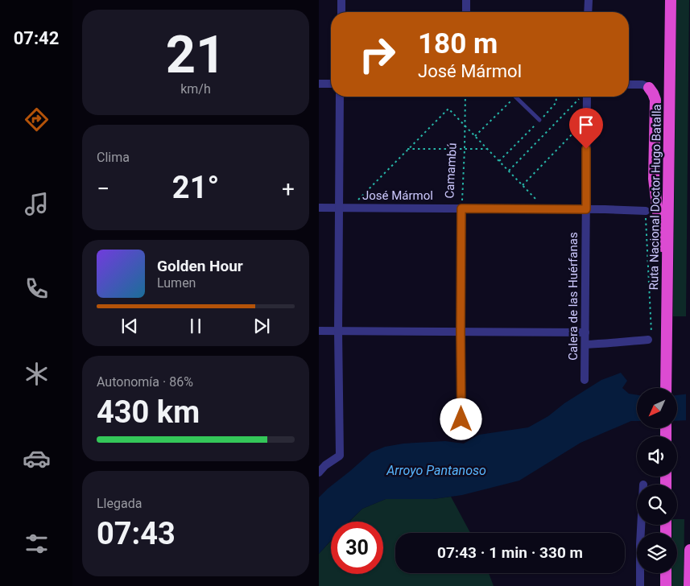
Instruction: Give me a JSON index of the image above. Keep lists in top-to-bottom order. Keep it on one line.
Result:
{"streets":{"highway":["Ruta Nacional Doctor Hugo Batalla"],"street":["Camambú","José Mármol","Calera de las Huérfanas"]},"crossings":[["Camambú","José Mármol"],["José Mármol","Calera de las Huérfanas"]],"water":["Arroyo Pantanoso"],"north":"bottom left","page":{"tabs":"07:42","tile":[["21","km/h"],"Clima",["Autonomía · 86%","430 km"],["Llegada","07:43"]],"turn":["180 m","José Mármol"],"heat":["−","21°","+"],"song":["Golden Hour","Lumen"],"limit":"30","trip":"07:43 · 1 min · 330 m"}}
